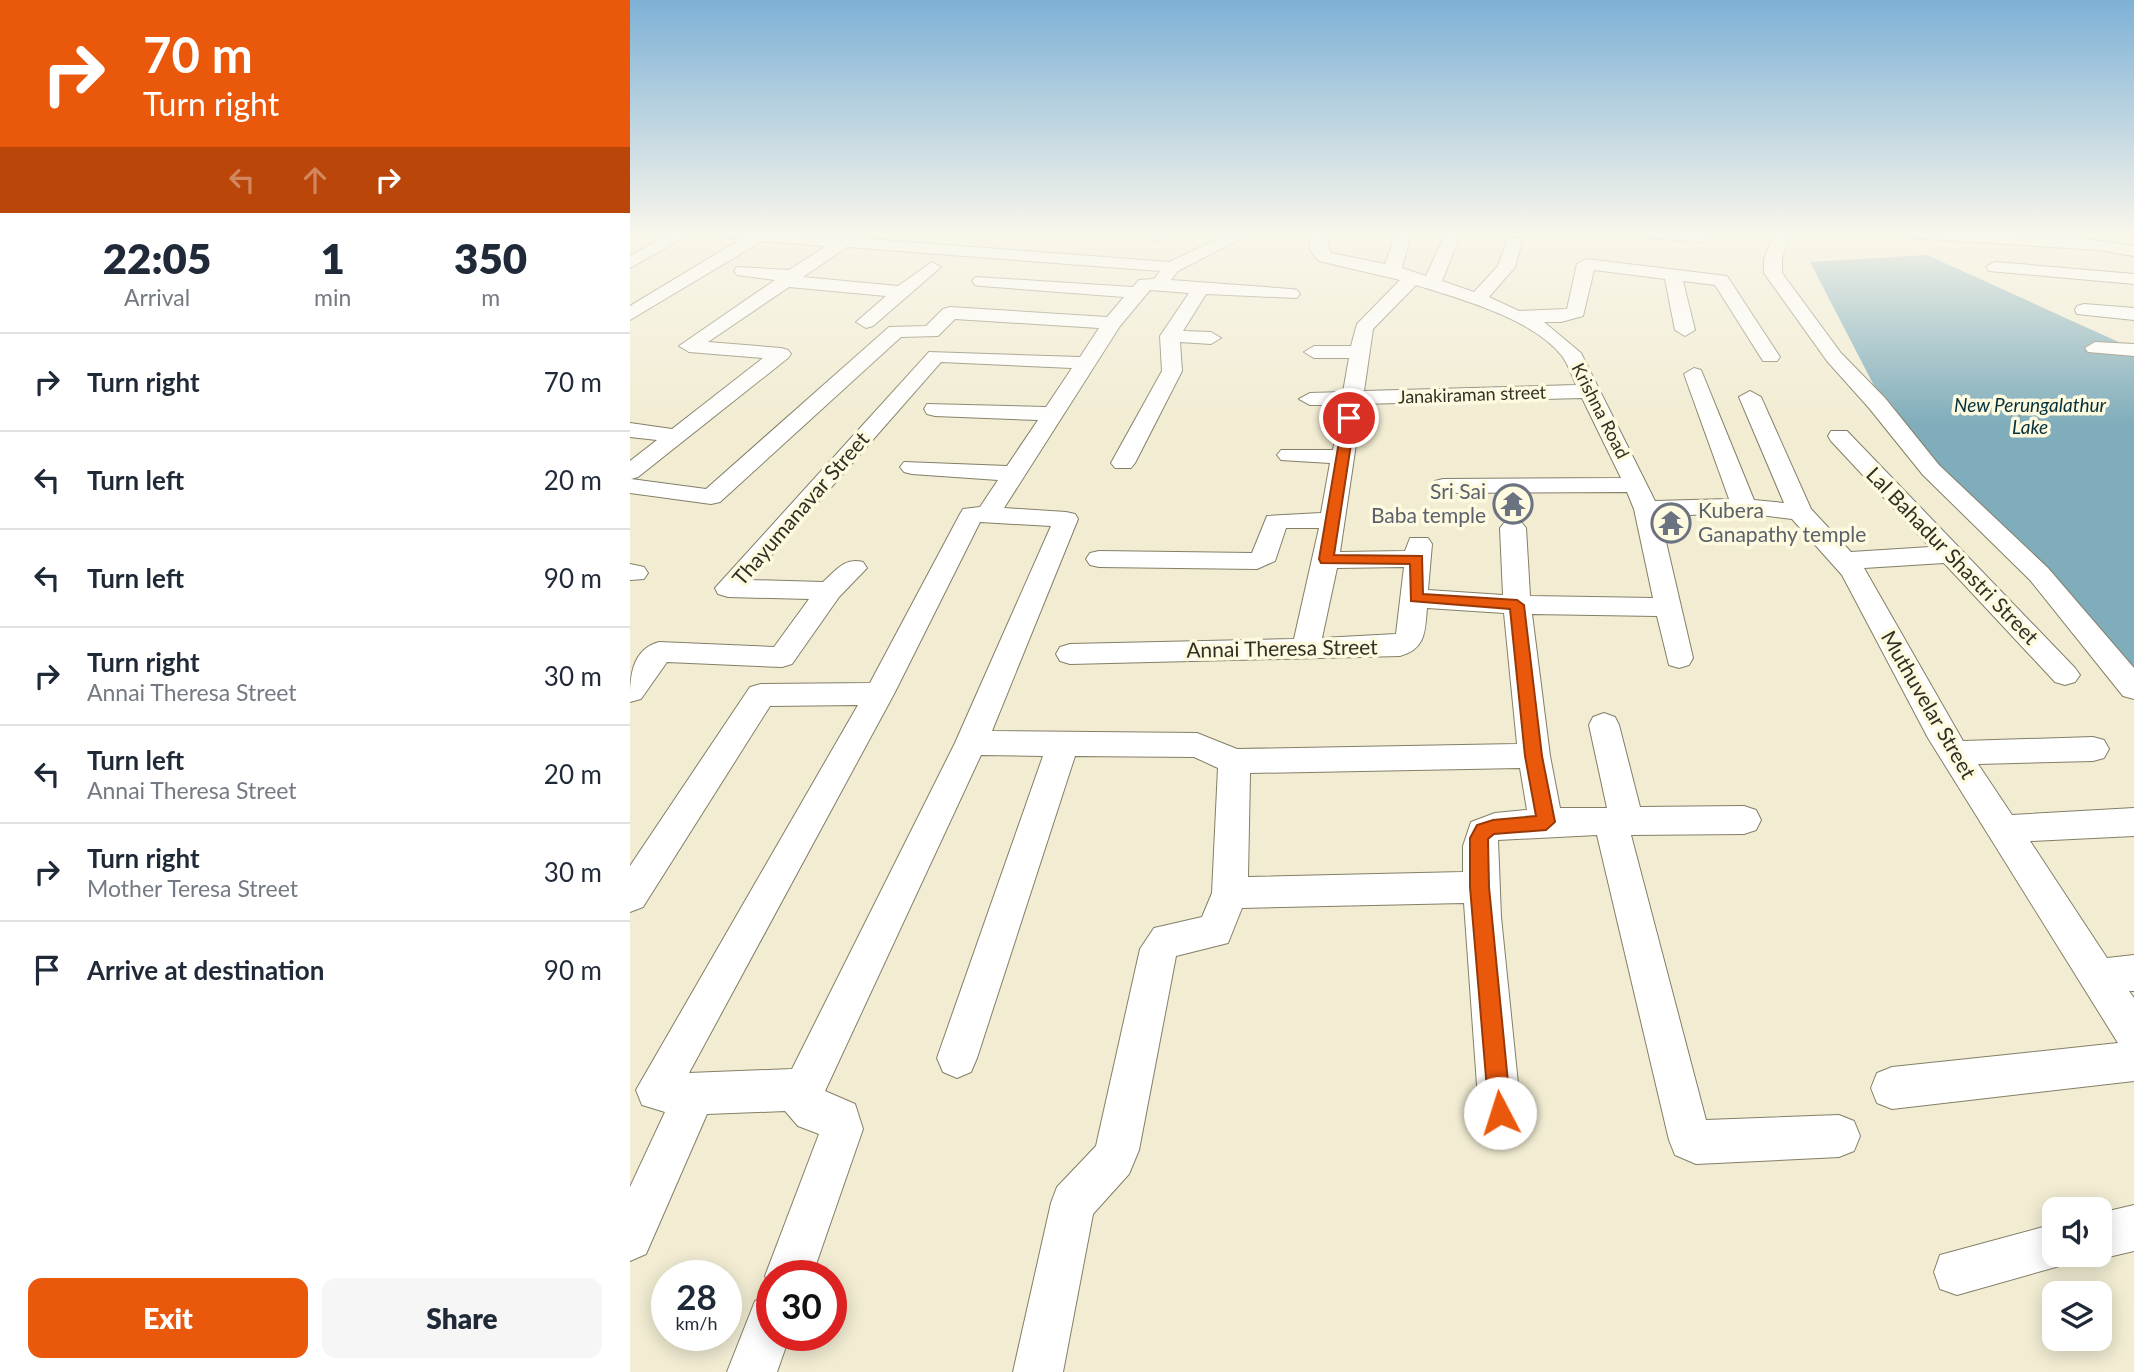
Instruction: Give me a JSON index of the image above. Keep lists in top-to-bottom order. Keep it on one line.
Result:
{"streets":{"street":["Janakiraman street","Krishna Road","Thayumanavar Street","Lal Bahadur Shastri Street","Annai Theresa Street","Muthuvelar Street"]},"crossings":[["Janakiraman street","Krishna Road"]],"water":["New Perungalathur Lake"],"places":{"temple":["Sri Sai Baba temple","Kubera Ganapathy temple"]},"page":{"turn":["70 m","Turn right"],"eta":["22:05","Arrival","1","min","350","m"],"list":[{"name":"Turn right","value":"70 m"},{"name":"Turn left","value":"20 m"},{"name":"Turn left","value":"90 m"},{"name":"Turn right","note":"Annai Theresa Street","value":"30 m"},{"name":"Turn left","note":"Annai Theresa Street","value":"20 m"},{"name":"Turn right","note":"Mother Teresa Street","value":"30 m"},{"name":"Arrive at destination","value":"90 m"}],"speed":"28 km/h","limit":"30","buttons":["Exit","Share"]}}
